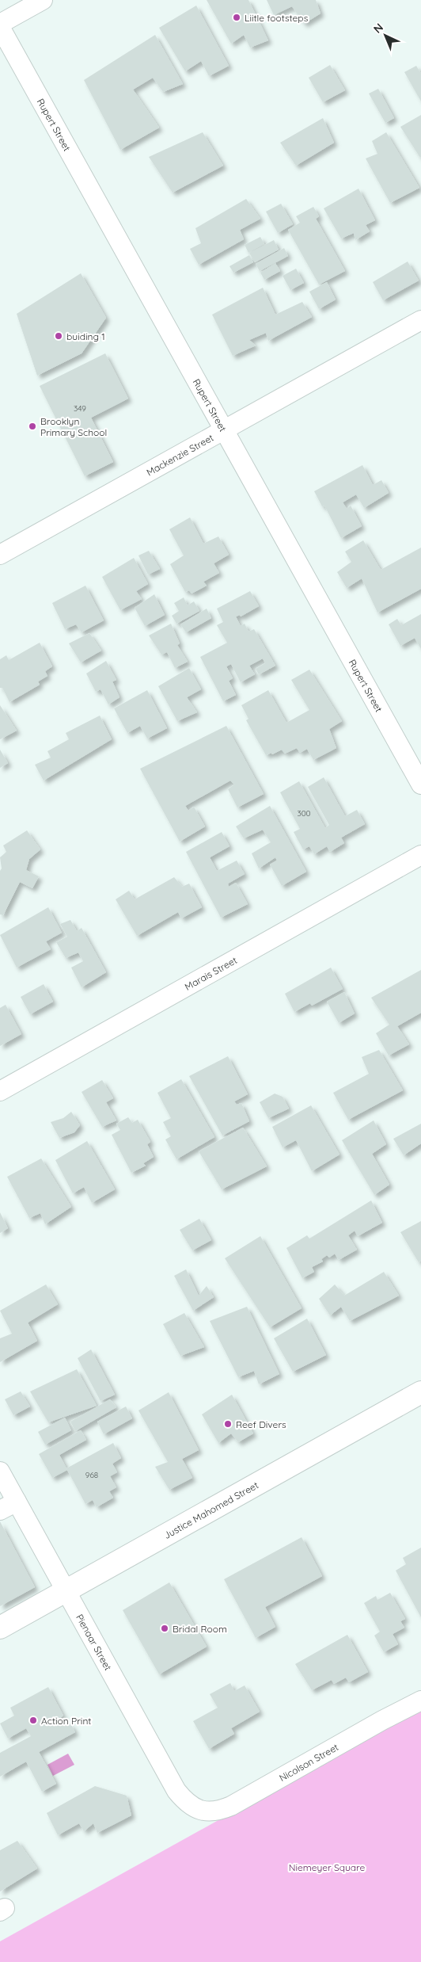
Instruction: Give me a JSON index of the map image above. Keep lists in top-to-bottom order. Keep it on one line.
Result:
{"streets":{"main road":["Justice Mahomed Street"],"street":["Rupert Street","Mackenzie Street","Marais Street","Pienaar Street","Nicolson Street"]},"crossings":[["Rupert Street","Mackenzie Street"],["Justice Mahomed Street","Pienaar Street"],["Pienaar Street","Nicolson Street"]],"parks":["Niemeyer Square"],"places":["Liitle footsteps","buiding 1","Brooklyn Primary School","Reef Divers","Bridal Room","Action Print"],"house_numbers":["349","300","968"],"north":"top left"}
